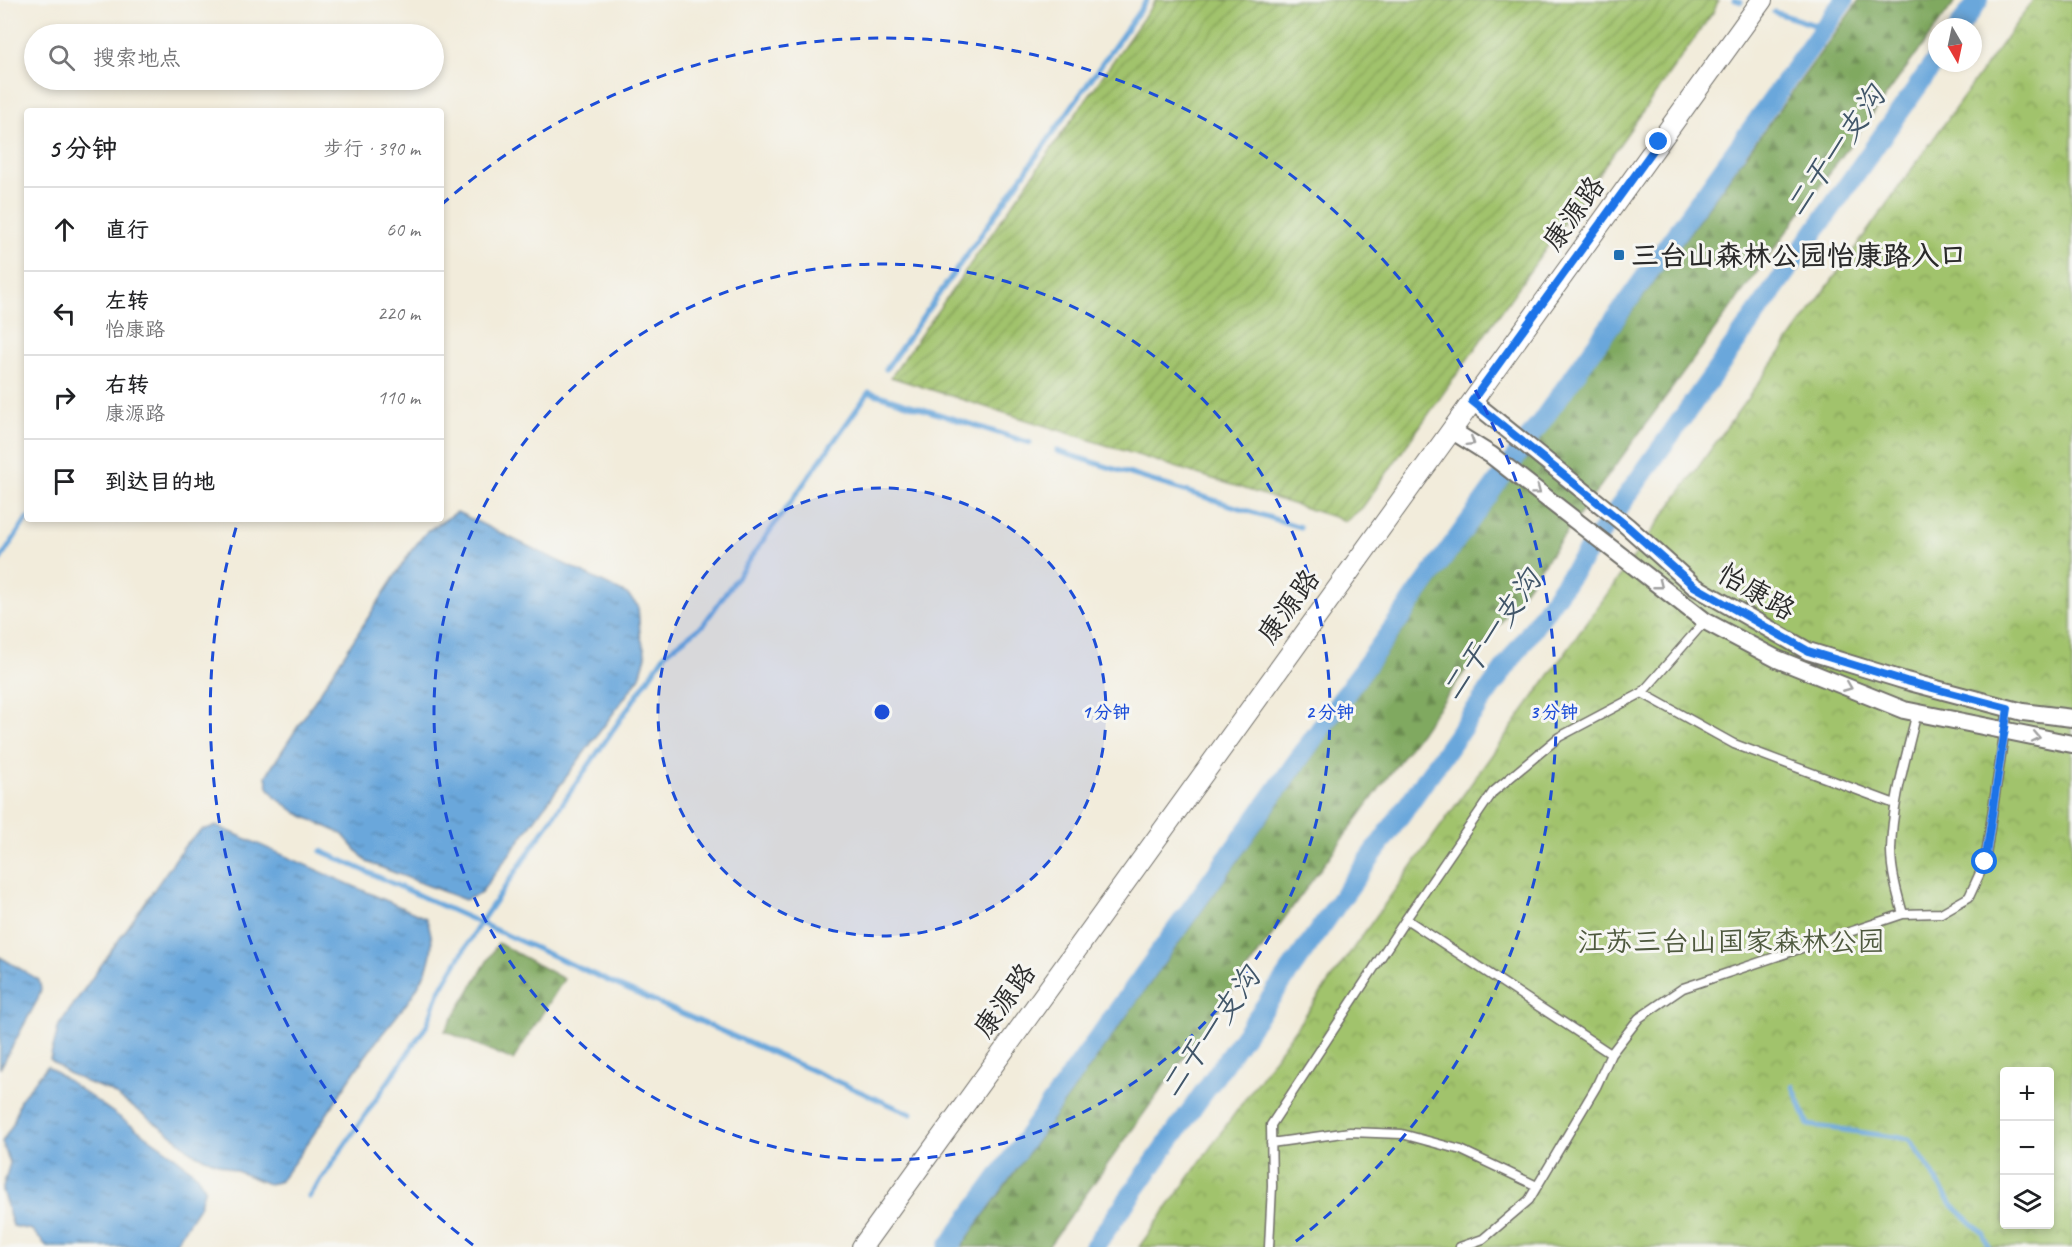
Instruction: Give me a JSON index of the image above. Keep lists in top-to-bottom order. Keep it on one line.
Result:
{"streets":{"street":["康源路","怡康路"]},"crossings":[["康源路","怡康路"]],"water":["二干一支沟"],"parks":["江苏三台山国家森林公园"],"places":{"transit":["三台山森林公园怡康路入口"]},"north":"bottom","page":{"search":"搜索地点","heading":["5 分钟","步行 · 390 m"],"list":[["直行","60 m"],["左转","怡康路","220 m"],["右转","康源路","110 m"],"到达目的地"],"map_buttons":["+","−"]},"rings":["1 分钟","2 分钟","3 分钟"]}
